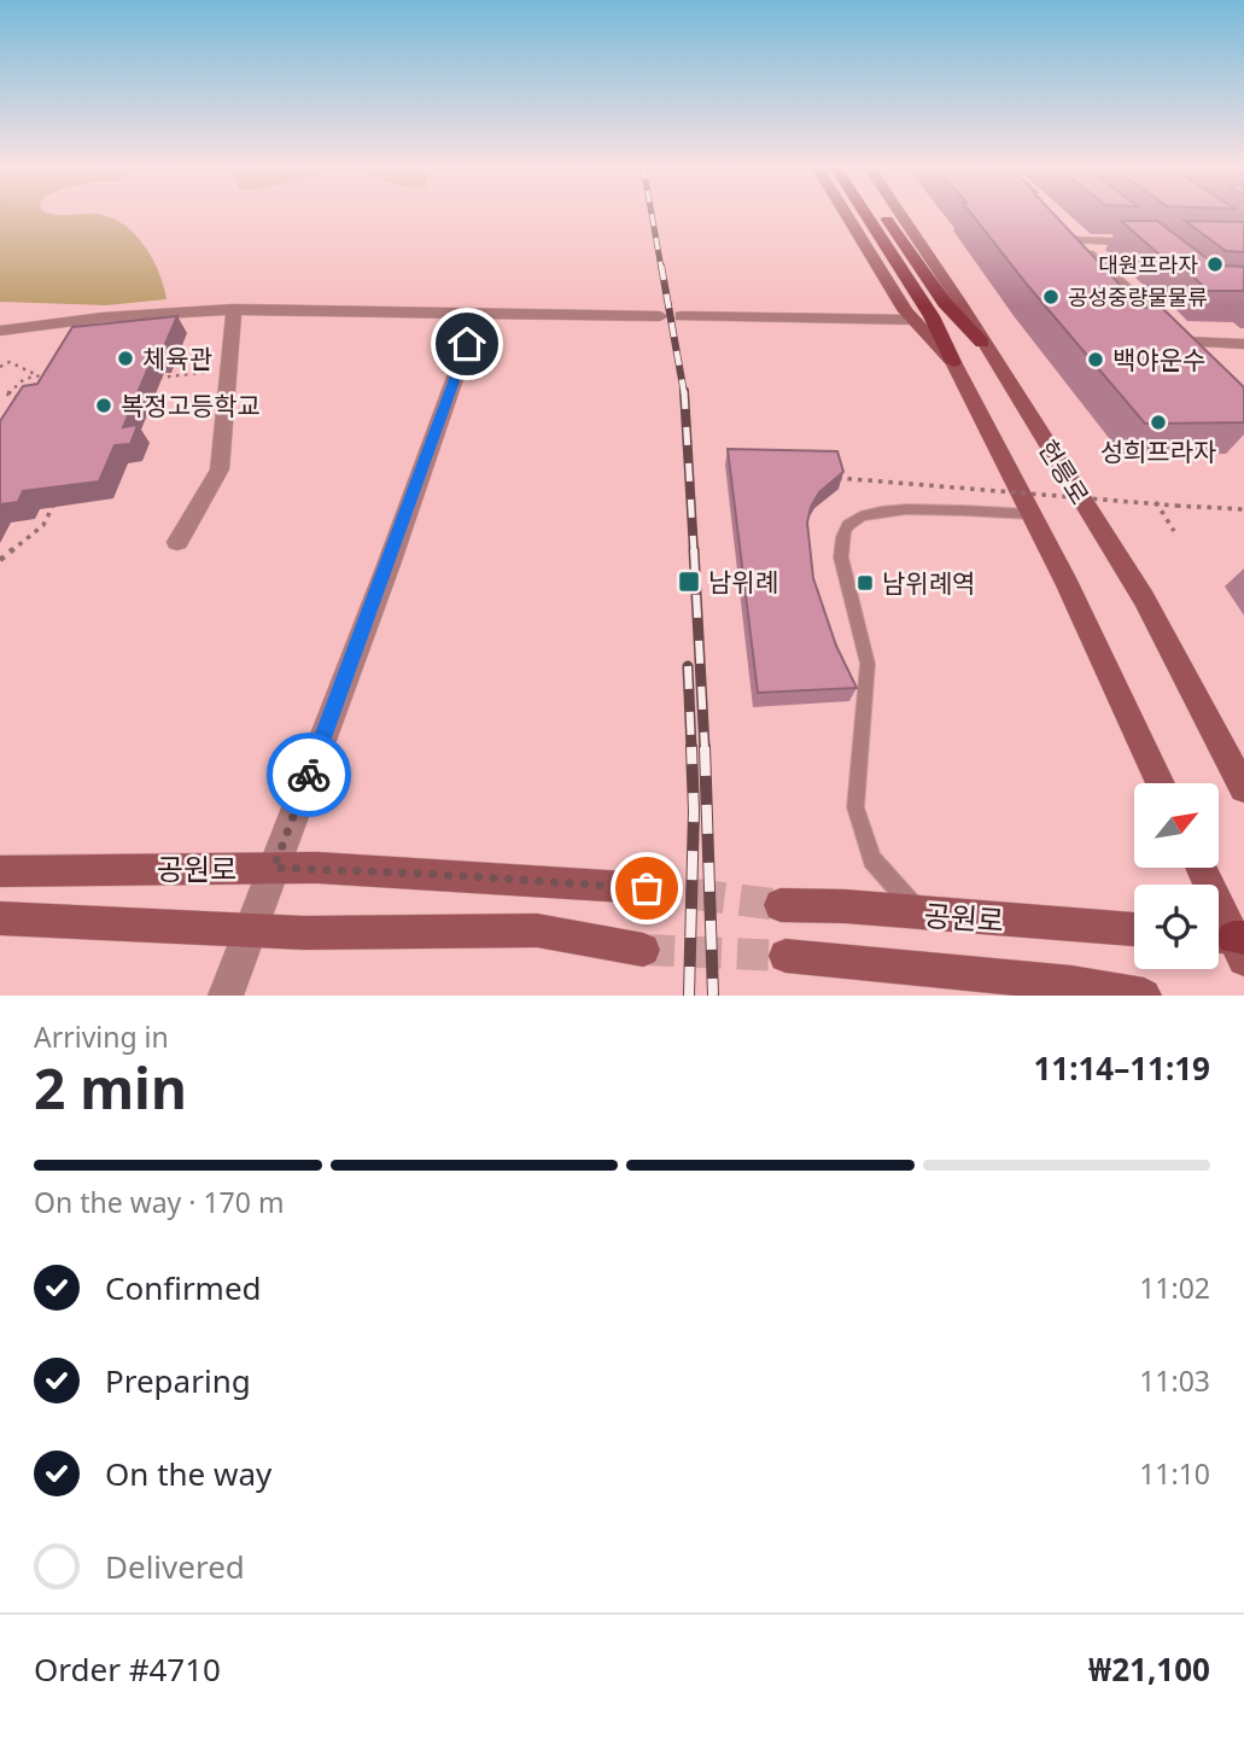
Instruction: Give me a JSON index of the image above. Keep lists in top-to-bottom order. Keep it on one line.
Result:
{"streets":{"main road":["헌릉로","공원로"]},"places":{"other":["대원프라자","공성중량물물류","체육관","백야운수","복정고등학교","성희프라자"],"transit":["남위례","남위례역"]},"north":"top right","page":{"heading":["2 min","Arriving in","11:14–11:19"],"panel":["Order #4710","₩21,100"],"bar":"On the way · 170 m","list":[["Confirmed","11:02"],["Preparing","11:03"],["On the way","11:10"],"Delivered"]}}
